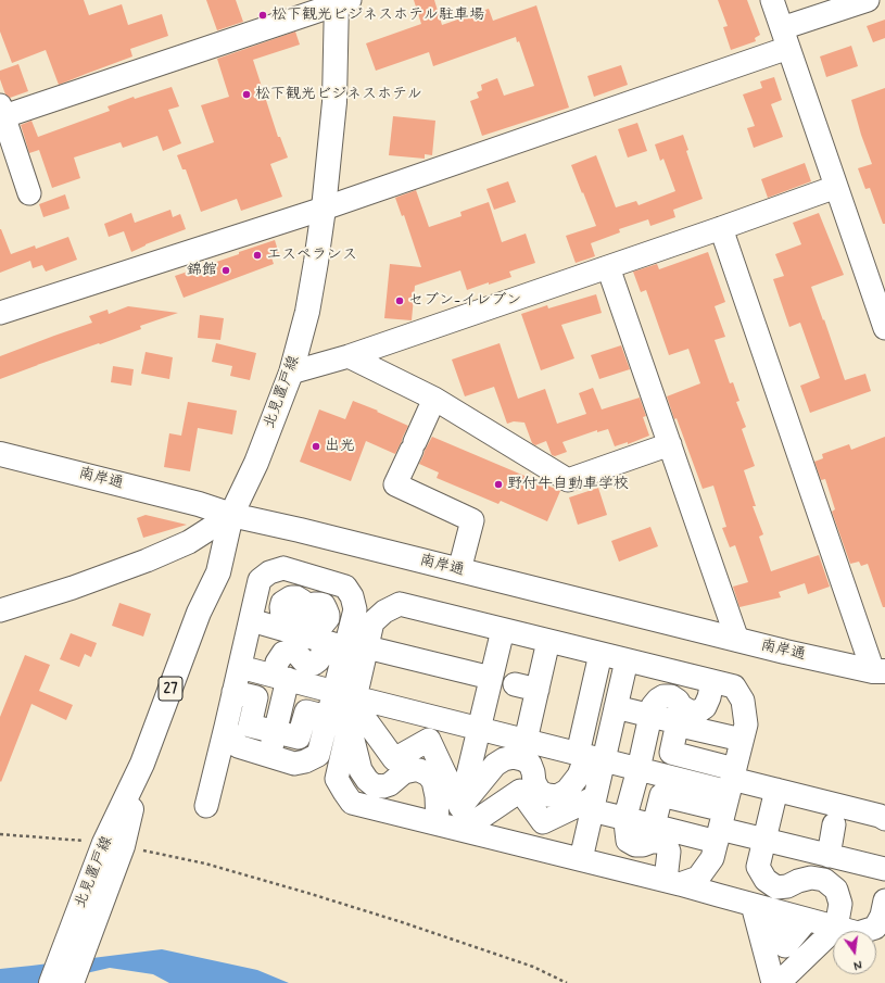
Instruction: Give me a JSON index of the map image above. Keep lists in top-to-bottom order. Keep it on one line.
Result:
{"streets":{"main road":["北見置戸線","南岸通","27"]},"crossings":[["北見置戸線","南岸通"]],"places":["松下観光ビジネスホテル駐車場","松下観光ビジネスホテル","エスペランス","錦館","セブン-イレブン","出光","野付牛自動車学校"],"north":"bottom"}
